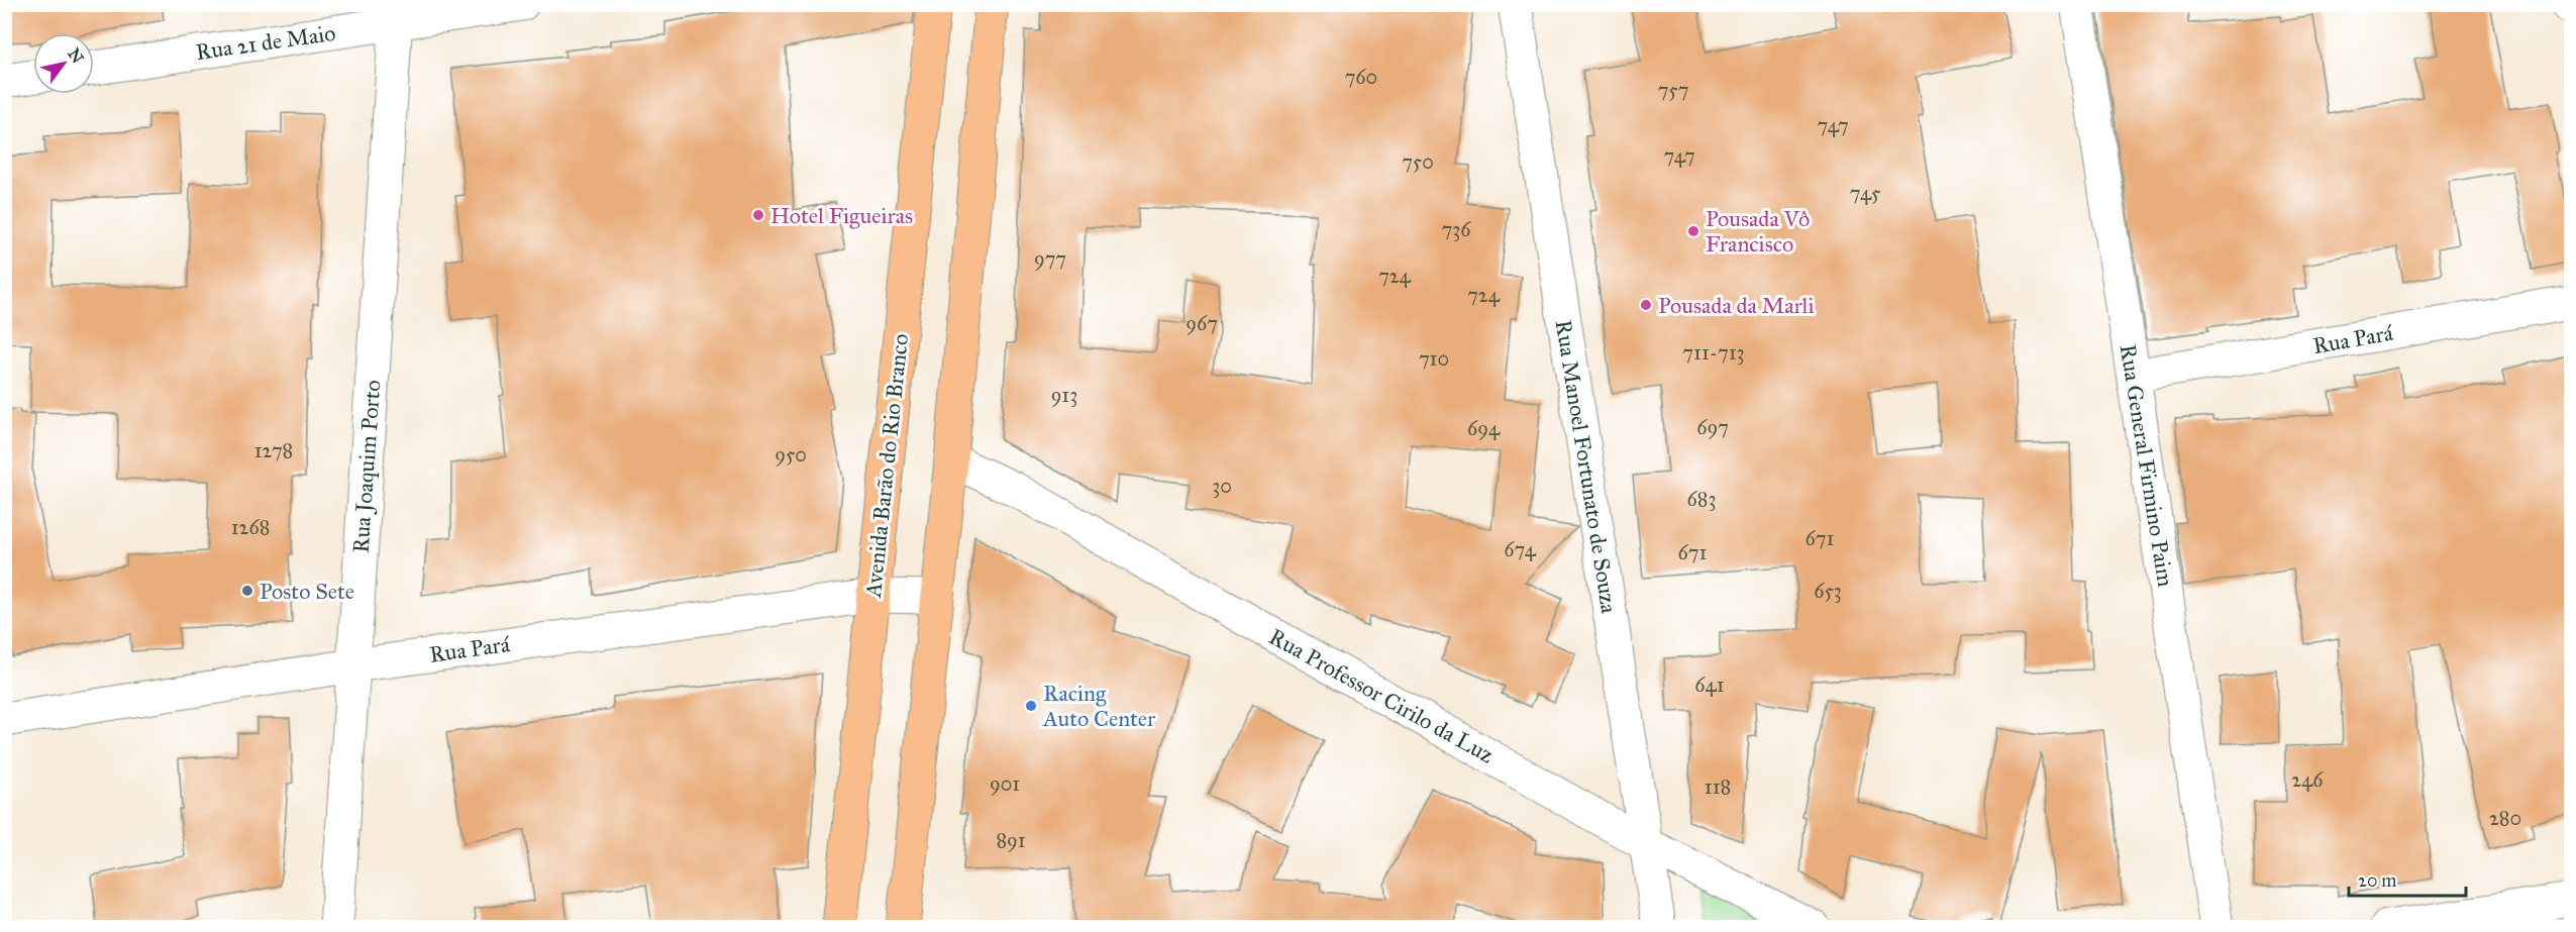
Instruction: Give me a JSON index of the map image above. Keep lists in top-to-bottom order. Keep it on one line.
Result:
{"streets":{"main road":["Avenida Barão do Rio Branco"],"street":["Rua 21 de Maio","Rua Pará","Rua General Firmino Paim","Rua Joaquim Porto","Rua Manoel Fortunato de Souza","Rua Professor Cirilo da Luz"]},"crossings":[["Rua 21 de Maio","Rua Joaquim Porto"],["Rua Pará","Avenida Barão do Rio Branco"],["Rua Pará","Rua General Firmino Paim"],["Rua Pará","Rua Joaquim Porto"],["Rua Manoel Fortunato de Souza","Rua Professor Cirilo da Luz"]],"places":["Hotel Figueiras","Pousada Vô Francisco","Pousada da Marli","Posto Sete","Racing Auto Center"],"house_numbers":["760","757","747","747","750","745","736","977","724","724","967","711-713","710","913","697","694","1278","950","30","683","1268","671","674","671","653","641","246","901","118","280","891"],"scale_bar":"20 m","north":"top right"}
